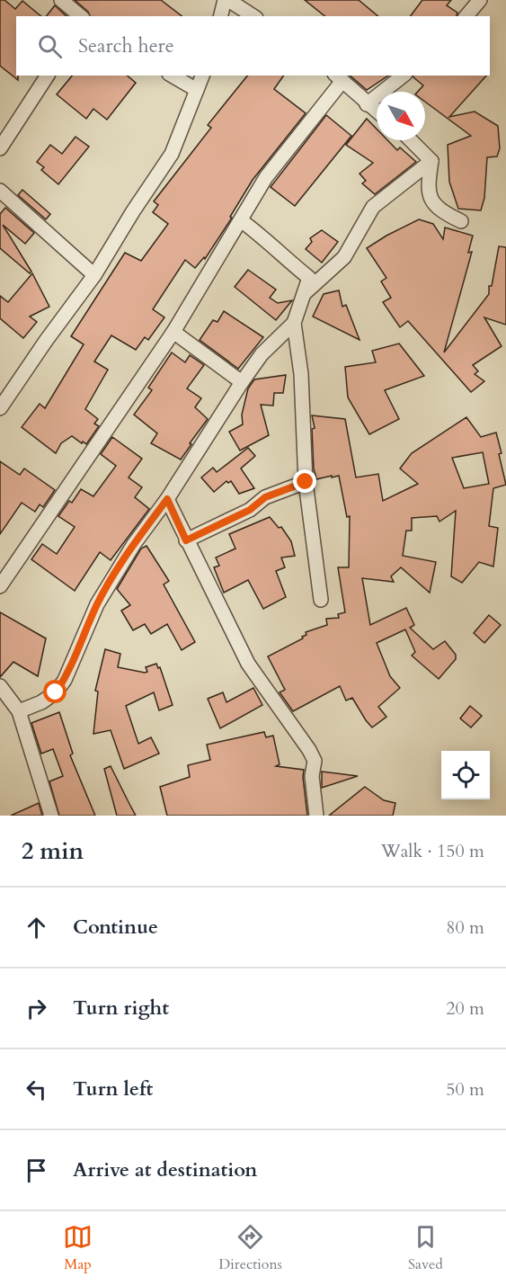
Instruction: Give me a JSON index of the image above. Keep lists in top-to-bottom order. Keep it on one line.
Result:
{"north":"bottom right","page":{"search":"Search here","heading":["2 min","Walk · 150 m"],"list":[["Continue","80 m"],["Turn right","20 m"],["Turn left","50 m"],"Arrive at destination"],"nav":["Map","Directions","Saved"]}}
